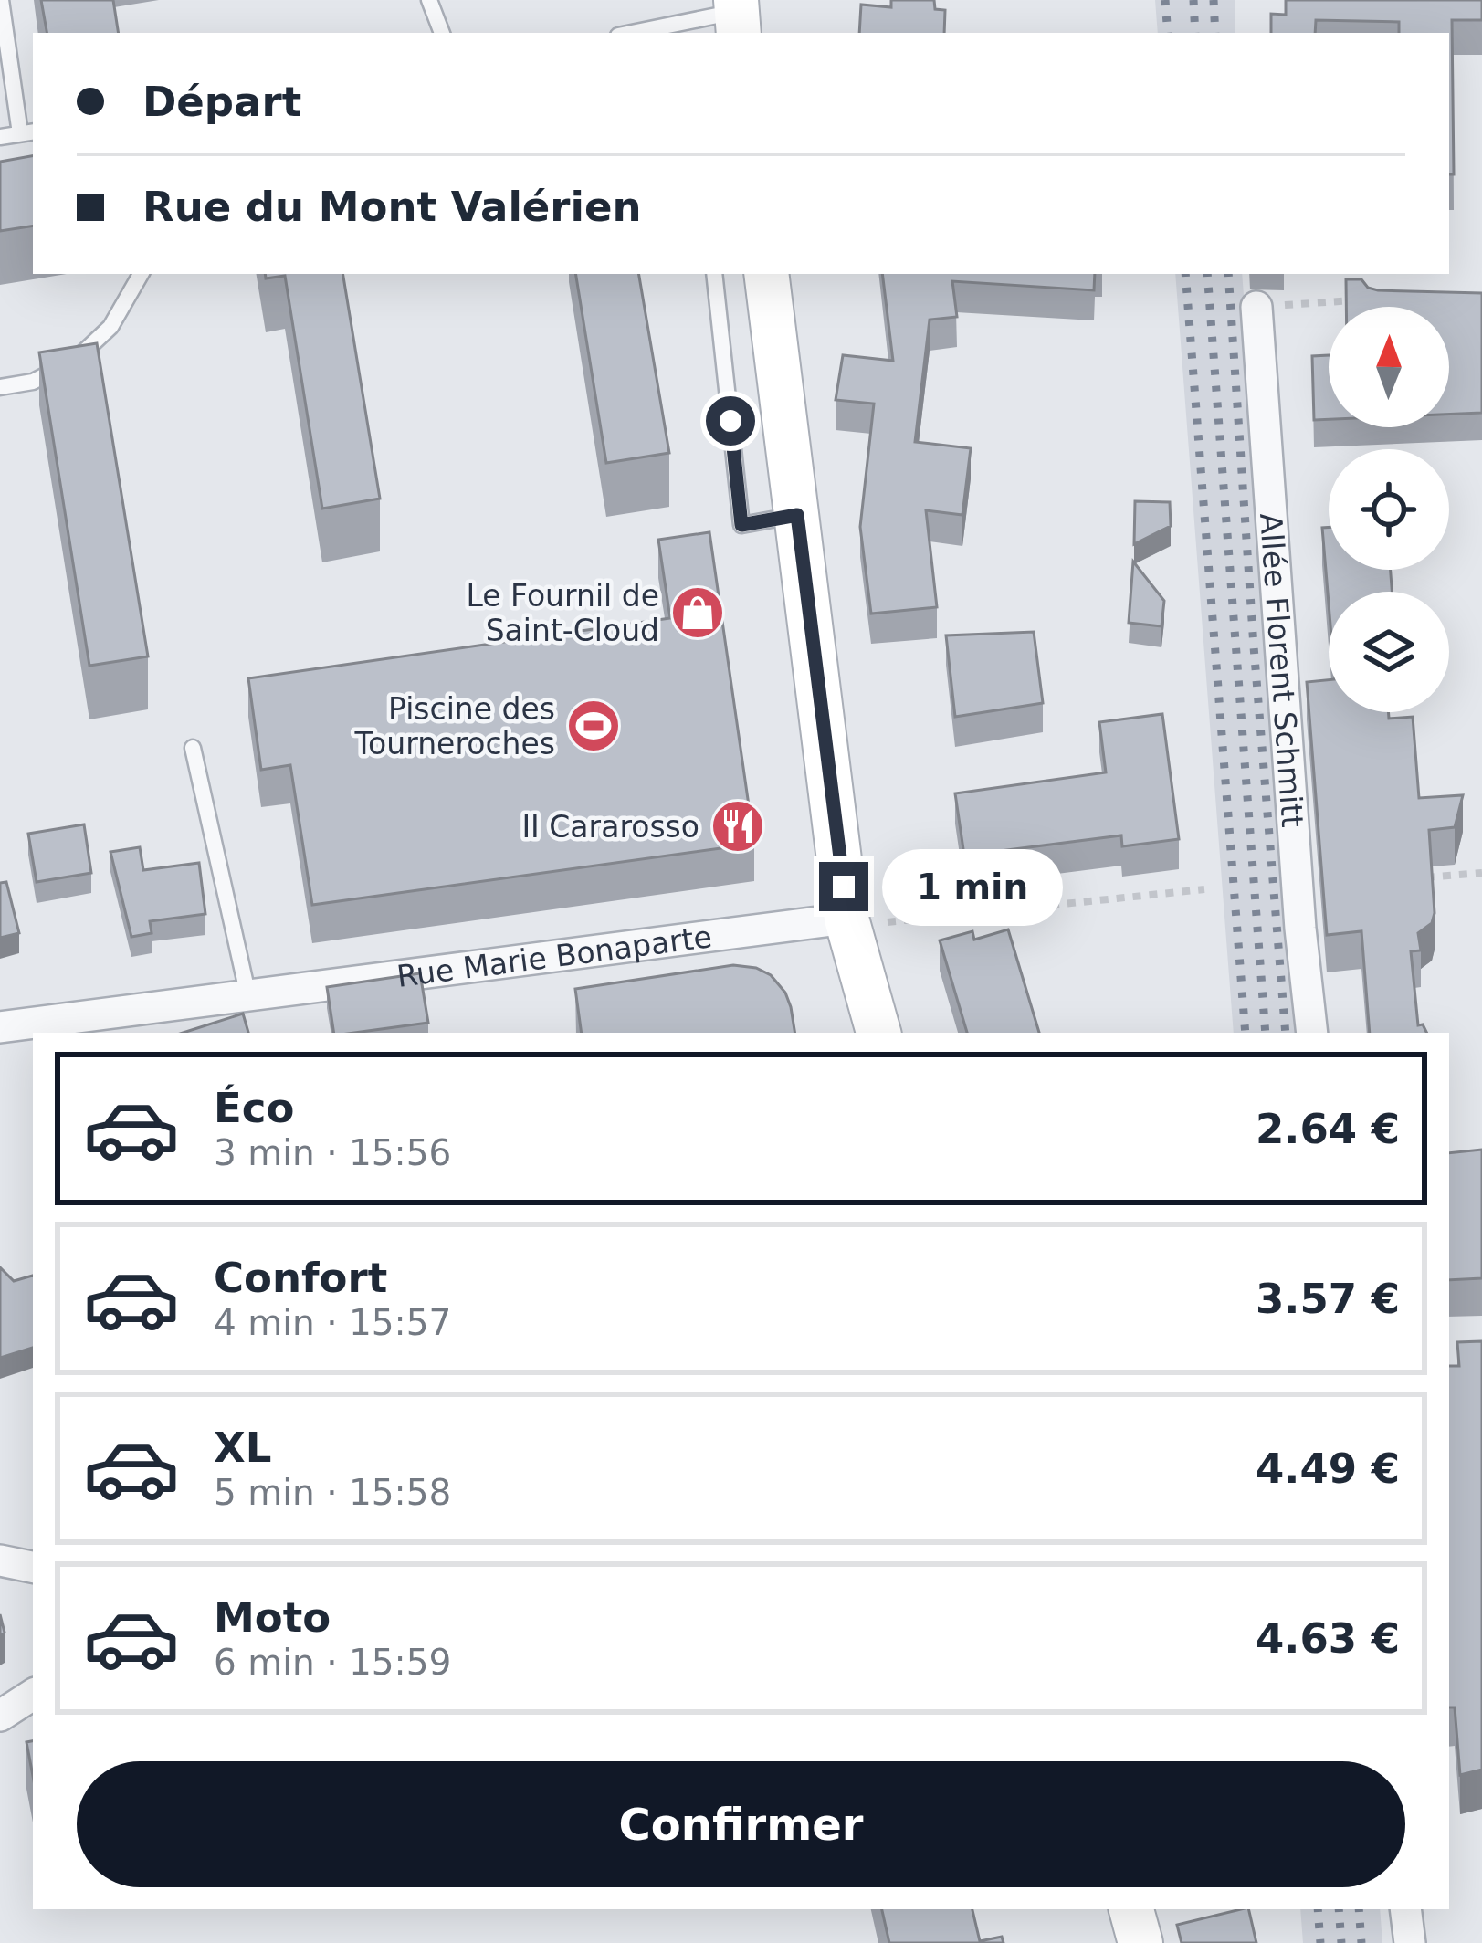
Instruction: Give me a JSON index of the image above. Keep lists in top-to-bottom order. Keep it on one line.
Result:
{"streets":{"street":["Allée Florent Schmitt","Rue Marie Bonaparte"]},"places":{"shop":["Le Fournil de Saint-Cloud"],"sports":["Piscine des Tourneroches"],"restaurant":["II Cararosso"]},"north":"top","page":{"banner":["Départ","Rue du Mont Valérien"],"bubble":"1 min","list":[{"name":"Éco","note":"3 min · 15:56","value":"2.64 €"},{"name":"Confort","note":"4 min · 15:57","value":"3.57 €"},{"name":"XL","note":"5 min · 15:58","value":"4.49 €"},{"name":"Moto","note":"6 min · 15:59","value":"4.63 €"}],"buttons":"Confirmer"}}
